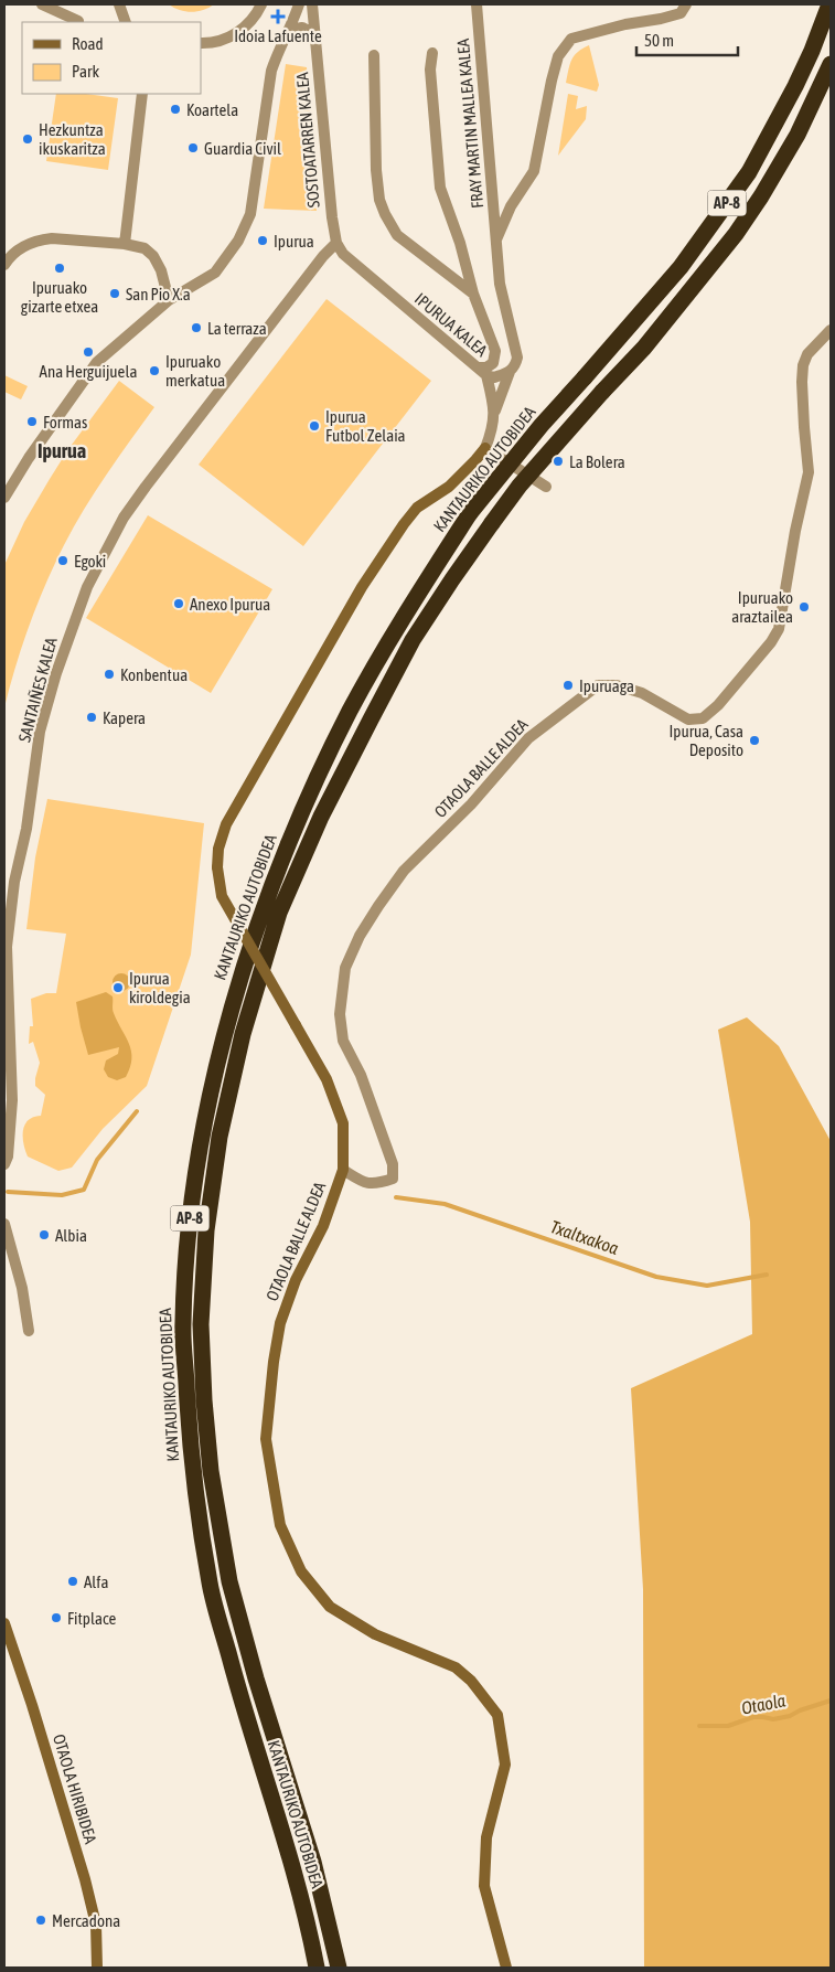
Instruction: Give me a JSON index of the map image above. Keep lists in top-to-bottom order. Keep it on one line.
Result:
{"streets":{"highway":["AP-8","KANTAURIKO AUTOBIDEA"],"main road":["OTAOLA BALLE ALDEA","OTAOLA HIRIBIDEA"],"street":["FRAY MARTIN MALLEA KALEA","SOSTOATARREN KALEA","IPURUA KALEA","SANTAIÑES KALEA"]},"crossings":[["SOSTOATARREN KALEA","IPURUA KALEA"],["SOSTOATARREN KALEA","SANTAIÑES KALEA"],["IPURUA KALEA","SANTAIÑES KALEA"],["IPURUA KALEA","OTAOLA BALLE ALDEA"]],"districts":["Ipurua"],"water":["Txaltxakoa","Otaola"],"places":{"health":["Idoia Lafuente"],"other":["Koartela","Hezkuntza ikuskaritza","Guardia Civil","Ipurua","Ipuruako gizarte etxea","San Pio X.a","La terraza","Ana Herguijuela","Ipuruako merkatua","Formas","Ipurua Futbol Zelaia","La Bolera","Egoki","Anexo Ipurua","Ipuruako araztailea","Konbentua","Ipuruaga","Kapera","Ipurua, Casa Deposito","Ipurua kiroldegia","Albia","Alfa","Fitplace","Mercadona"]},"legend":["Road","Park"],"scale_bar":"50 m"}
